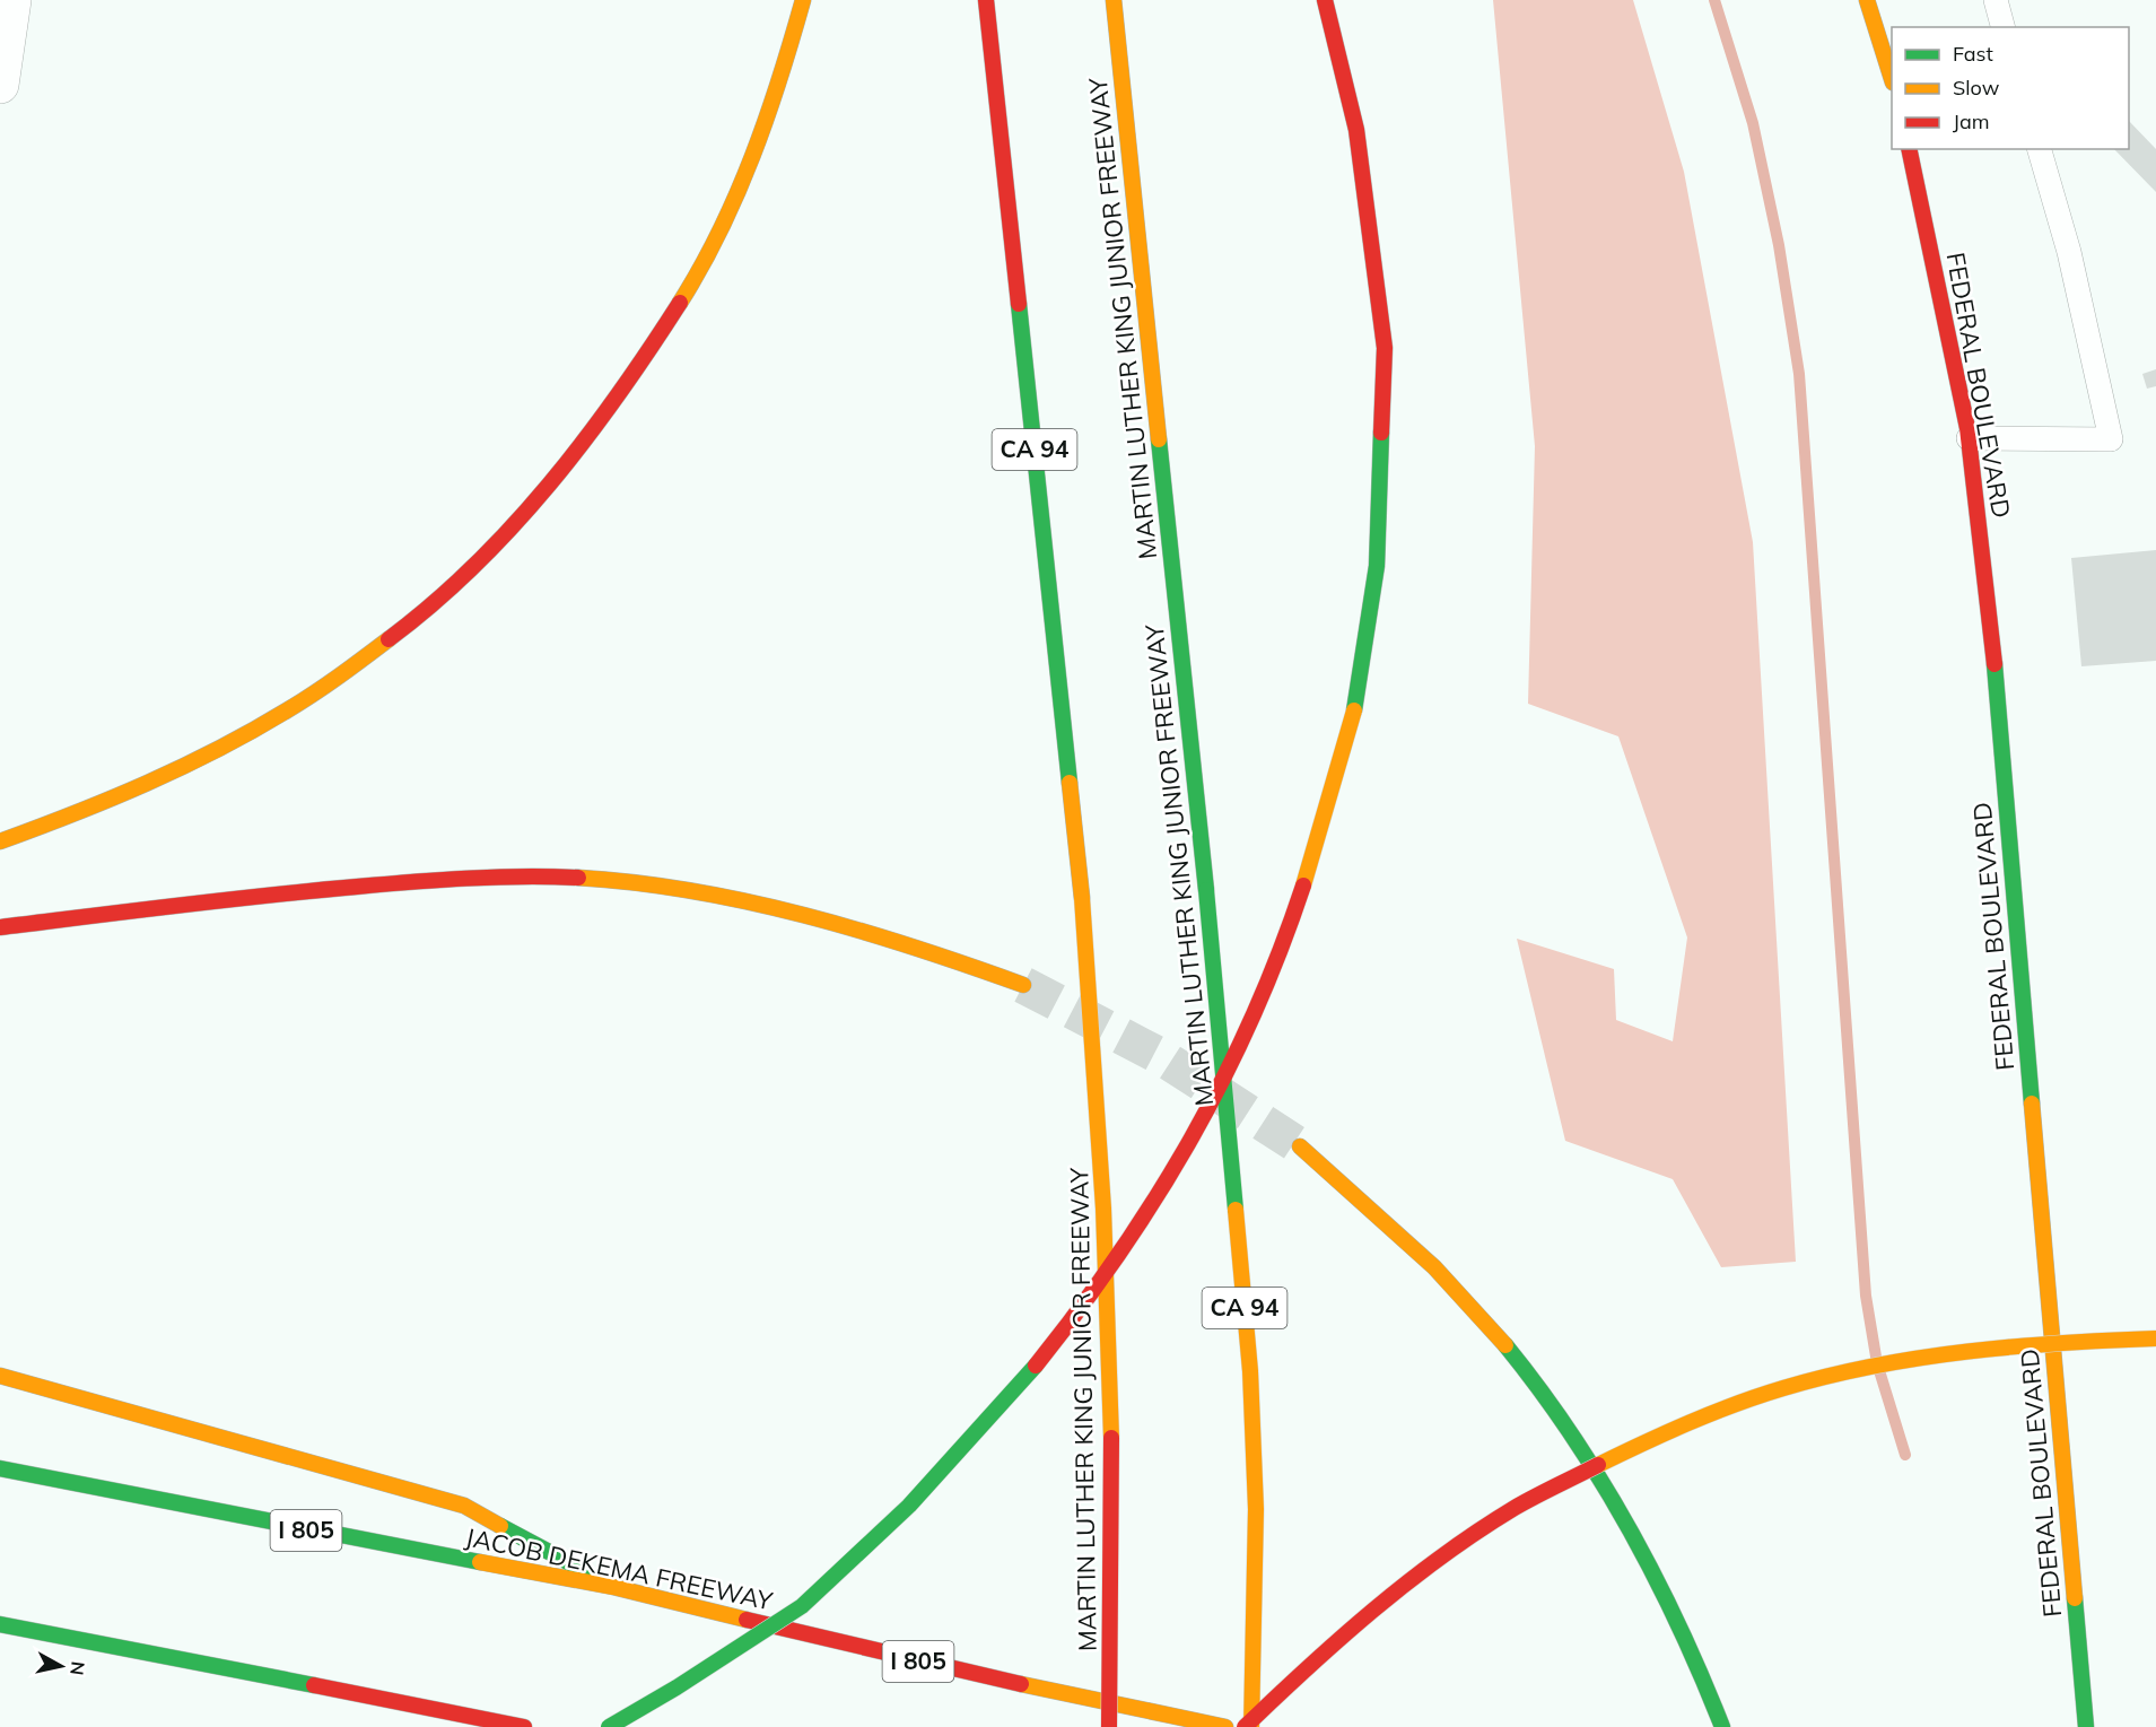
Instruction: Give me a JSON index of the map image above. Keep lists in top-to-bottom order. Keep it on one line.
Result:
{"streets":{"main road":["MARTIN LUTHER KING JUNIOR FREEWAY","FEDERAL BOULEVARD","CA 94","I 805","JACOB DEKEMA FREEWAY"]},"legend":["Fast","Slow","Jam"],"north":"right"}
